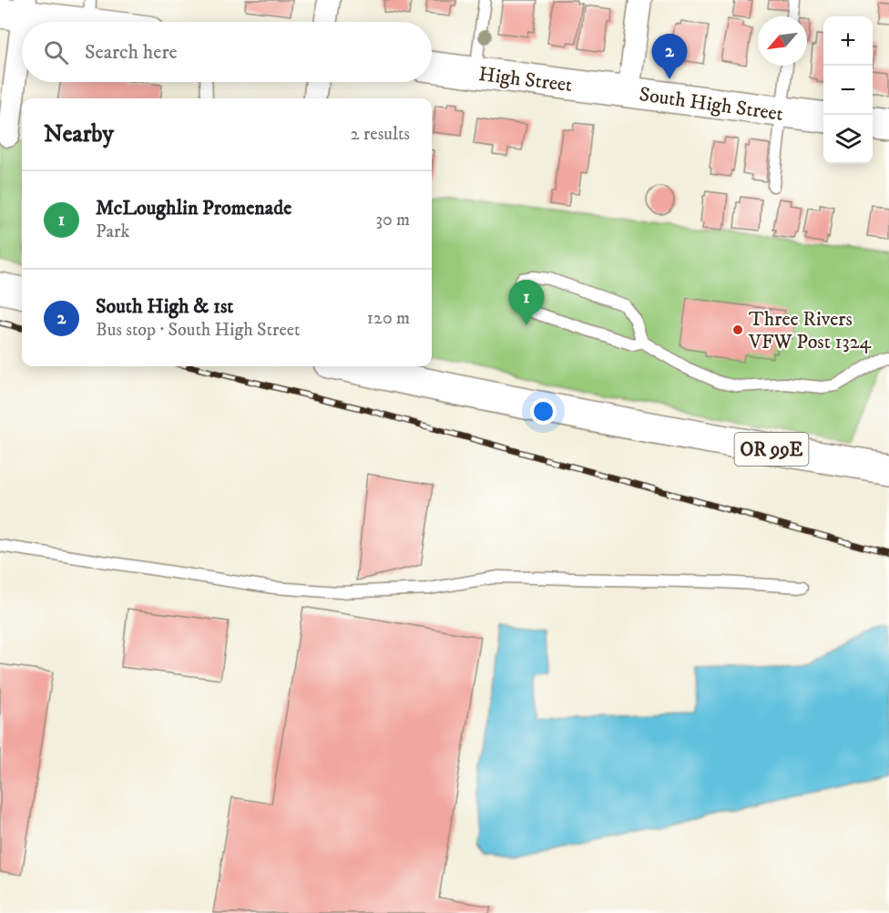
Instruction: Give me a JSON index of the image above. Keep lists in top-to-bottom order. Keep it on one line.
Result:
{"streets":{"main road":["High Street","South High Street","OR 99E"]},"crossings":[["High Street","South High Street"]],"places":["Three Rivers VFW Post 1324"],"north":"bottom left","page":{"map_buttons":["+","−"],"search":"Search here","pins":["2","1"],"heading":["Nearby","2 results"],"list":[{"mark":"1","name":"McLoughlin Promenade","note":"Park","value":"30 m"},{"mark":"2","name":"South High & 1st","note":"Bus stop · South High Street","value":"120 m"}]}}
